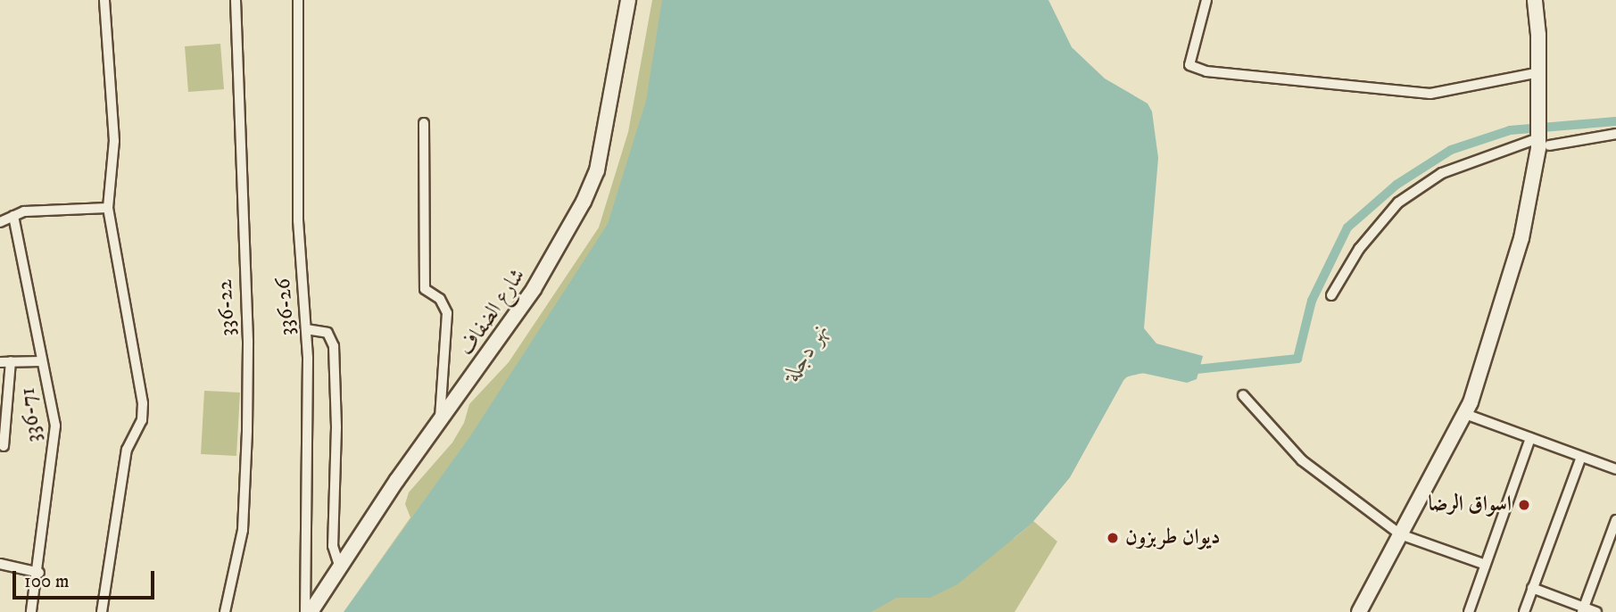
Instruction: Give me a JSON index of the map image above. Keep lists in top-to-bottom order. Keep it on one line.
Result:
{"streets":{"street":["336-26","336-22","شارع الضفاف","336-71"]},"water":["نهر دجلة"],"places":["اسواق الرضا","ديوان طربزون"],"scale_bar":"100 m"}
